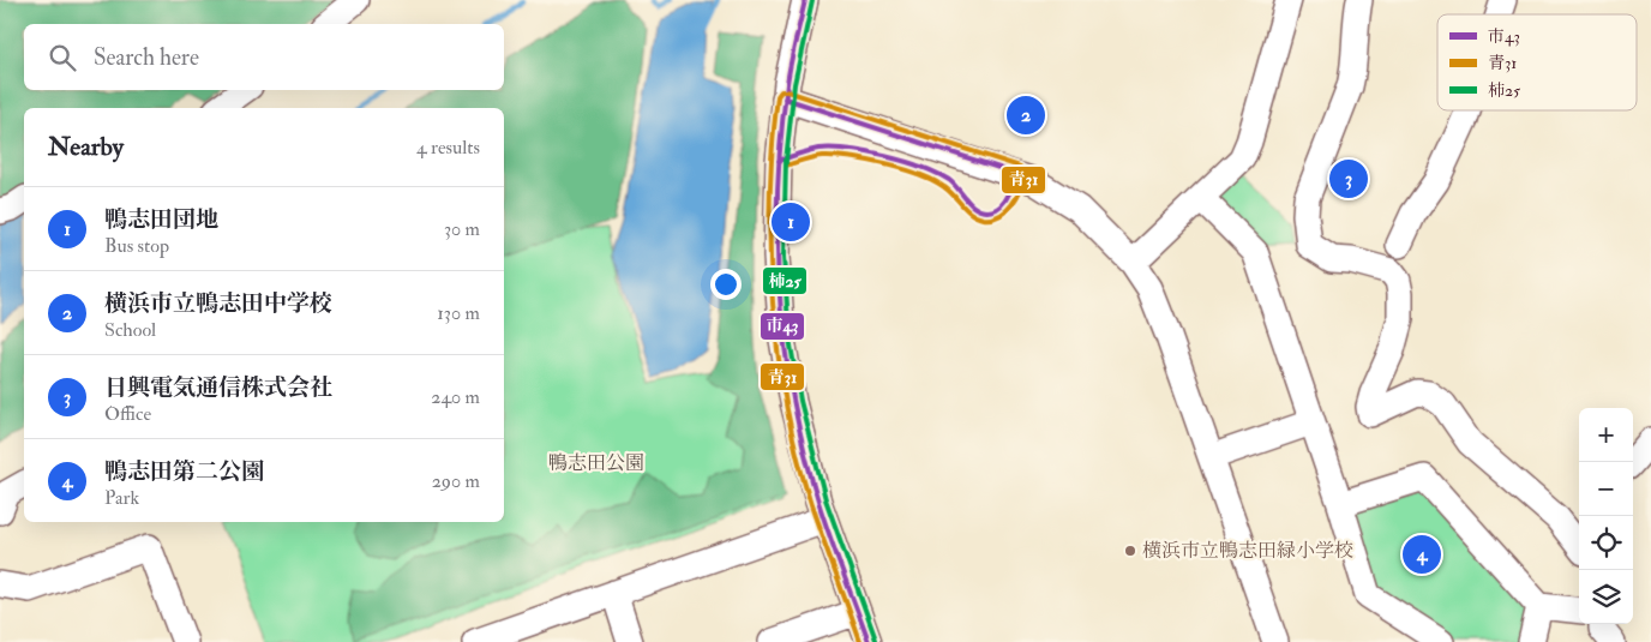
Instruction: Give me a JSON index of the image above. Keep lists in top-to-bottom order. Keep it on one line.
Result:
{"parks":["鴨志田公園"],"places":["横浜市立鴨志田緑小学校"],"lines":["transit line 市43","transit line 柿25","transit line 青31"],"legend":["市43","青31","柿25"],"page":{"search":"Search here","pins":["2","3","1","4"],"heading":["Nearby","4 results"],"list":[{"mark":"1","name":"鴨志田団地","note":"Bus stop","value":"30 m"},{"mark":"2","name":"横浜市立鴨志田中学校","note":"School","value":"130 m"},{"mark":"3","name":"日興電気通信株式会社","note":"Office","value":"240 m"},{"mark":"4","name":"鴨志田第二公園","note":"Park","value":"290 m"}],"map_buttons":["+","−"]}}
